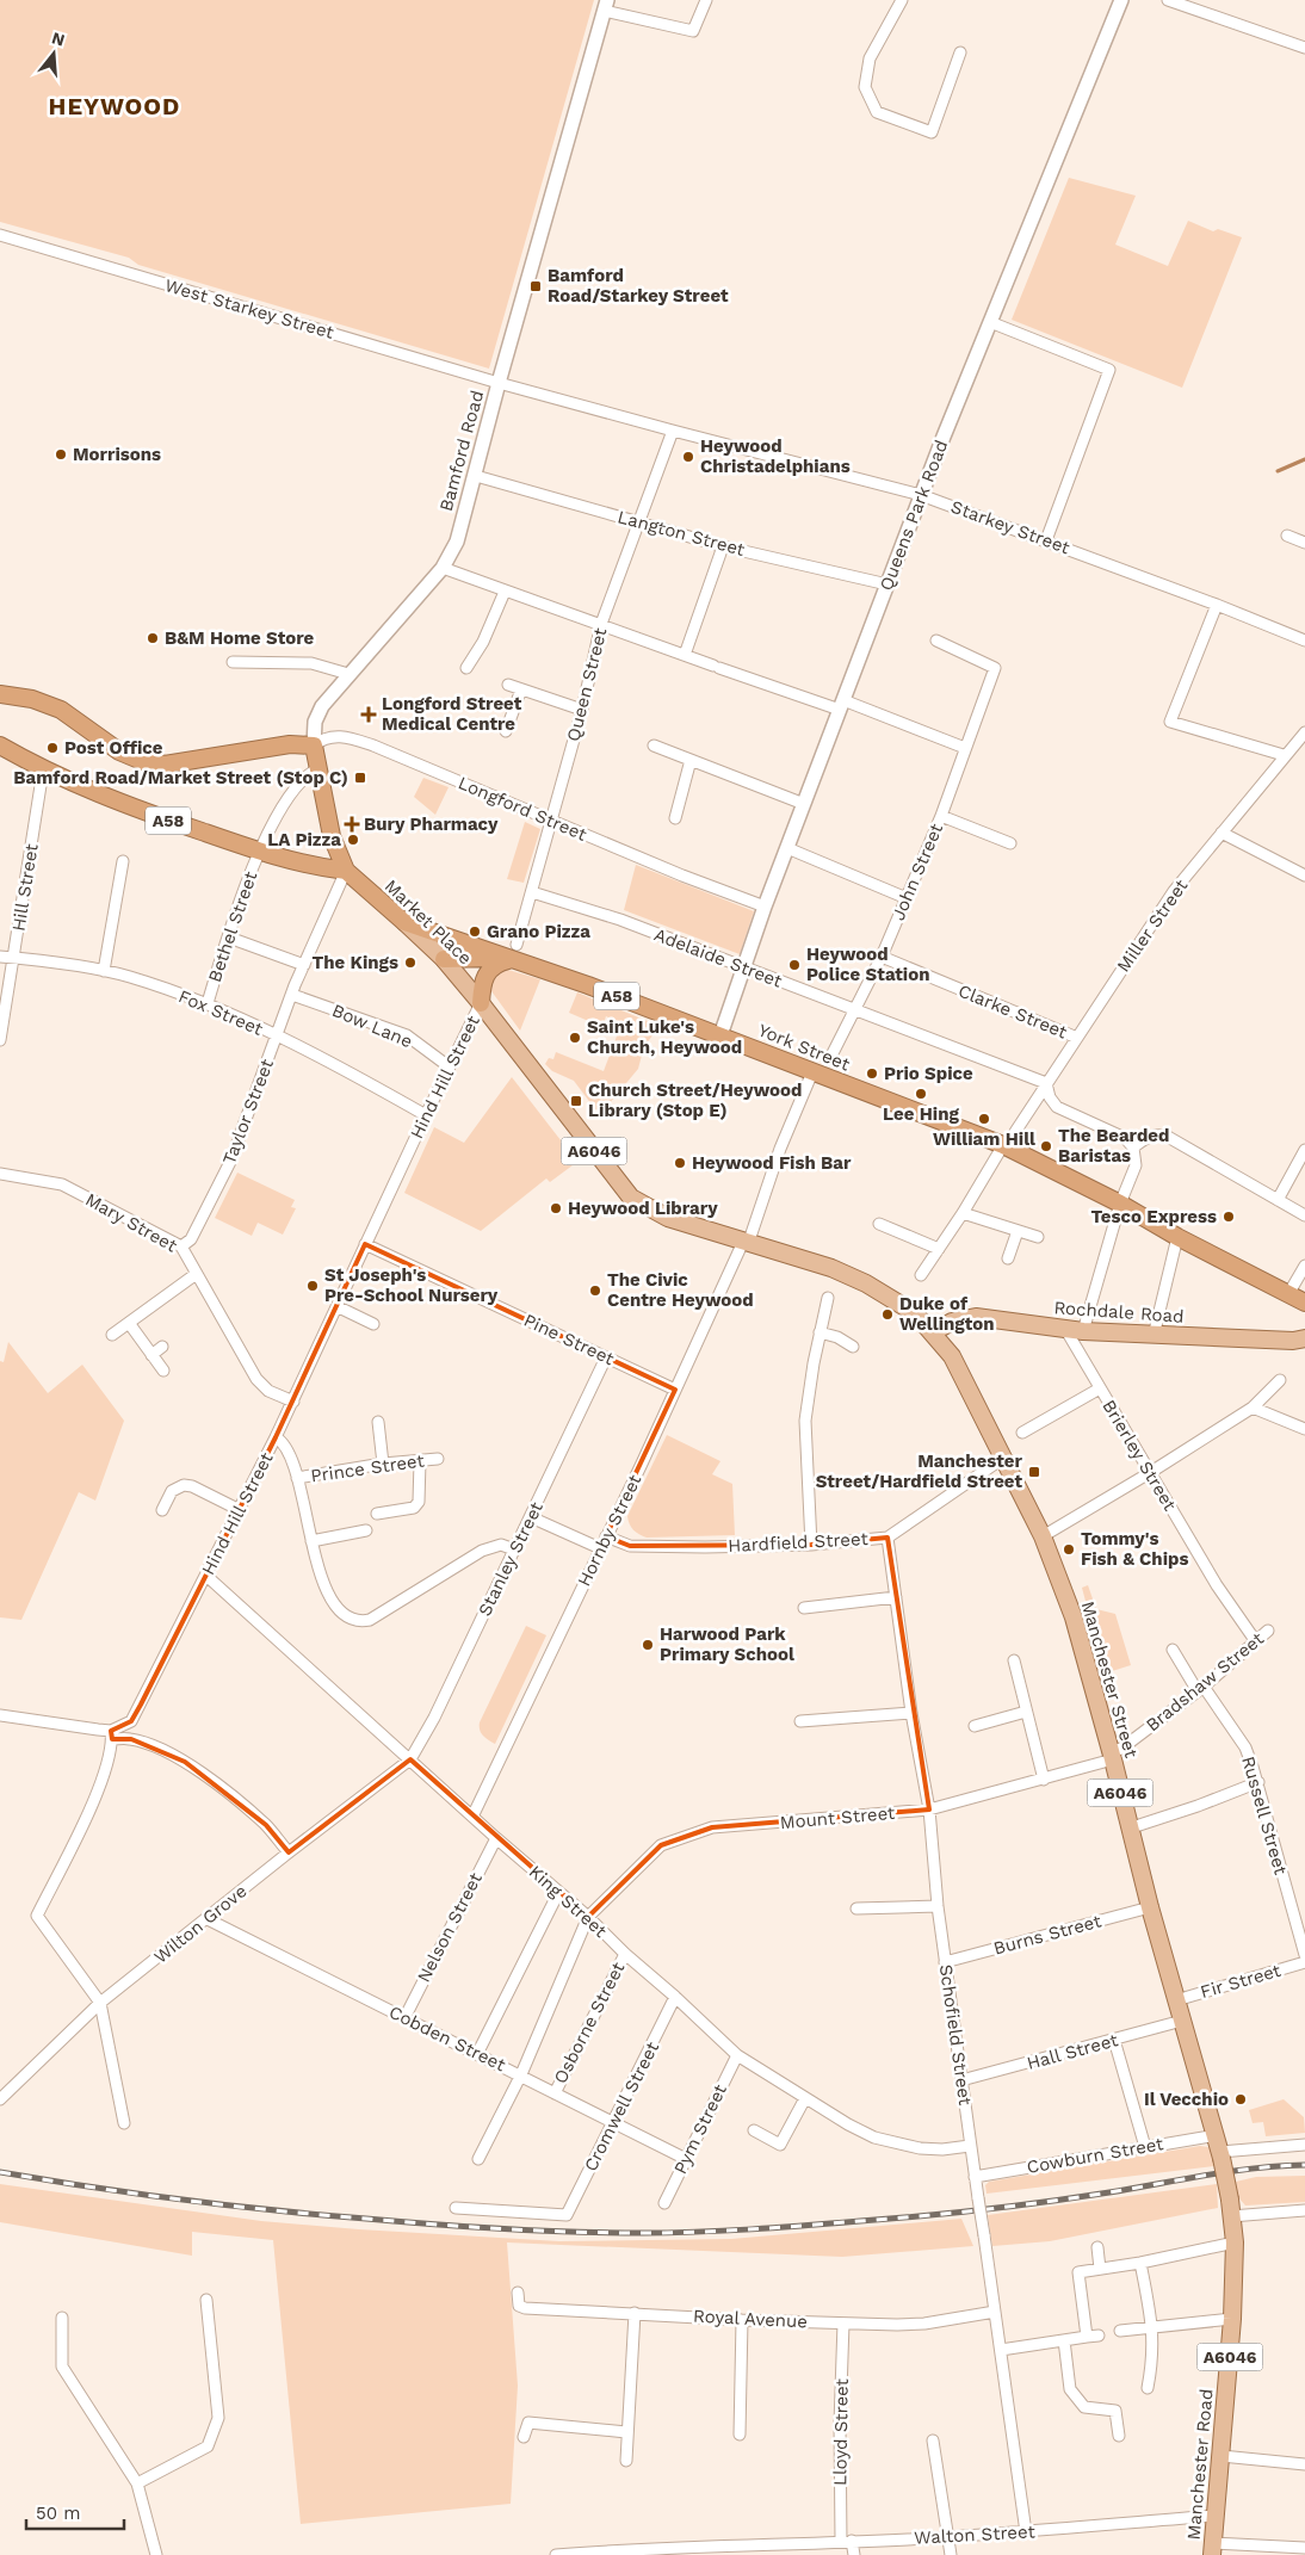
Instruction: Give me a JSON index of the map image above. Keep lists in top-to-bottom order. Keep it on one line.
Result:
{"streets":{"highway":["Bamford Road","A58","Market Place","York Street"],"main road":["A6046","Rochdale Road","Manchester Street","Manchester Road"],"street":["West Starkey Street","Queens Park Road","Starkey Street","Langton Street","Queen Street","Longford Street","John Street","Hill Street","Miller Street","Bethel Street","Adelaide Street","Clarke Street","Fox Street","Bow Lane","Hind Hill Street","Taylor Street","Mary Street","Pine Street","Brierley Street","Prince Street","Hornby Street","Hardfield Street","Stanley Street","Bradshaw Street","Russell Street","Mount Street","King Street","Wilton Grove","Nelson Street","Burns Street","Fir Street","Osborne Street","Schofield Street","Cobden Street","Hall Street","Cromwell Street","Pym Street","Cowburn Street","Royal Avenue","Lloyd Street","Walton Street"]},"crossings":[["West Starkey Street","Bamford Road"],["West Starkey Street","Starkey Street"],["Bamford Road","Starkey Street"],["Bamford Road","Langton Street"],["Bamford Road","Longford Street"],["Bamford Road","A58"],["Bamford Road","Market Place"],["Bamford Road","Bethel Street"],["Bamford Road","Taylor Street"],["Queens Park Road","Starkey Street"],["Queens Park Road","Langton Street"],["Queens Park Road","Longford Street"],["Queens Park Road","Adelaide Street"],["Queens Park Road","York Street"],["Starkey Street","Queen Street"],["Langton Street","Queen Street"],["Queen Street","Longford Street"],["Queen Street","Adelaide Street"],["Queen Street","York Street"],["A58","Hill Street"],["A58","Market Place"],["A58","Bethel Street"],["A58","Taylor Street"],["John Street","Adelaide Street"],["John Street","Clarke Street"],["Hill Street","Fox Street"],["Market Place","York Street"],["Market Place","Hind Hill Street"],["Market Place","Taylor Street"],["Market Place","A6046"],["Miller Street","Adelaide Street"],["Miller Street","Clarke Street"],["Bethel Street","Fox Street"],["Fox Street","Hind Hill Street"],["Fox Street","Taylor Street"],["Bow Lane","Hind Hill Street"],["Bow Lane","Taylor Street"],["York Street","Hornby Street"],["Hind Hill Street","A6046"],["Hind Hill Street","Mary Street"],["Hind Hill Street","Pine Street"],["Hind Hill Street","King Street"],["Taylor Street","Mary Street"],["A6046","Rochdale Road"],["A6046","Hornby Street"],["A6046","Manchester Street"],["Rochdale Road","Brierley Street"],["Rochdale Road","Manchester Street"],["Pine Street","Hornby Street"],["Pine Street","Stanley Street"],["Brierley Street","Bradshaw Street"],["Hornby Street","Hardfield Street"],["Hornby Street","King Street"],["Hardfield Street","Manchester Street"],["Hardfield Street","Schofield Street"],["Stanley Street","King Street"],["Stanley Street","Wilton Grove"],["Manchester Street","Bradshaw Street"],["Manchester Street","Mount Street"],["Manchester Street","Burns Street"],["Manchester Street","Fir Street"],["Manchester Street","Hall Street"],["Manchester Street","Cowburn Street"],["Manchester Street","Manchester Road"],["Bradshaw Street","Russell Street"],["Bradshaw Street","Mount Street"],["Mount Street","King Street"],["Mount Street","Schofield Street"],["King Street","Wilton Grove"],["King Street","Nelson Street"],["King Street","Osborne Street"],["King Street","Schofield Street"],["King Street","Cromwell Street"],["King Street","Pym Street"],["Wilton Grove","Cobden Street"],["Nelson Street","Cobden Street"],["Burns Street","Schofield Street"],["Osborne Street","Cobden Street"],["Schofield Street","Hall Street"],["Schofield Street","Cowburn Street"],["Schofield Street","Royal Avenue"],["Schofield Street","Walton Street"],["Cobden Street","Cromwell Street"],["Cobden Street","Pym Street"],["Royal Avenue","Lloyd Street"],["Lloyd Street","Walton Street"],["Manchester Road","Walton Street"]],"districts":["HEYWOOD"],"places":{"transit":["Bamford Road/Starkey Street","Bamford Road/Market Street (Stop C)","Church Street/Heywood Library (Stop E)","Manchester Street/Hardfield Street"],"other":["Morrisons","Heywood Christadelphians","B&M Home Store","Post Office","LA Pizza","Grano Pizza","The Kings","Heywood Police Station","Saint Luke's Church, Heywood","Prio Spice","Lee Hing","William Hill","The Bearded Baristas","Heywood Fish Bar","Heywood Library","Tesco Express","St Joseph's Pre-School Nursery","The Civic Centre Heywood","Duke of Wellington","Tommy's Fish & Chips","Harwood Park Primary School","Il Vecchio"],"health":["Longford Street Medical Centre","Bury Pharmacy"]},"scale_bar":"50 m","north":"top"}
